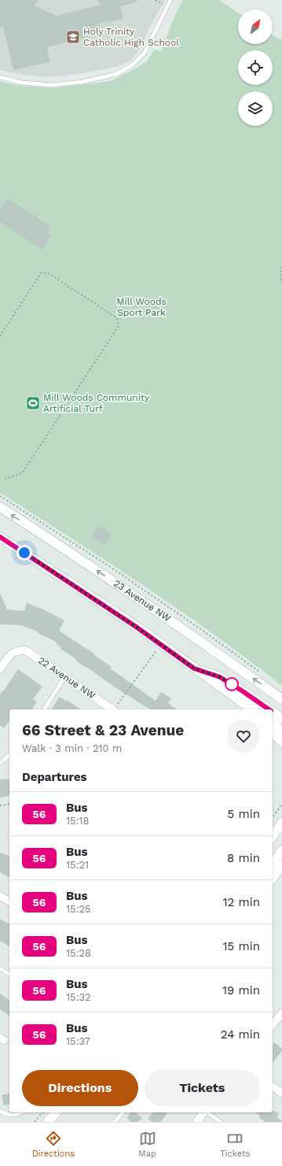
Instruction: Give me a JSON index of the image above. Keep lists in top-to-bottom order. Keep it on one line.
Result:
{"streets":{"main road":["23 Avenue NW"],"street":["22 Avenue NW"]},"parks":["Mill Woods Sport Park"],"places":{"school or university":["Holy Trinity Catholic High School"],"sports":["Mill Woods Community Artificial Turf"]},"lines":["bus line 56"],"north":"top right","page":{"heading":[["66 Street & 23 Avenue","Walk · 3 min · 210 m"],"Departures"],"list":[{"mark":"56","name":"Bus","note":"15:18","value":"5 min"},{"mark":"56","name":"Bus","note":"15:21","value":"8 min"},{"mark":"56","name":"Bus","note":"15:25","value":"12 min"},{"mark":"56","name":"Bus","note":"15:28","value":"15 min"},{"mark":"56","name":"Bus","note":"15:32","value":"19 min"},{"mark":"56","name":"Bus","note":"15:37","value":"24 min"}],"buttons":["Directions","Tickets"],"tabs":["Directions","Map","Tickets"]}}
